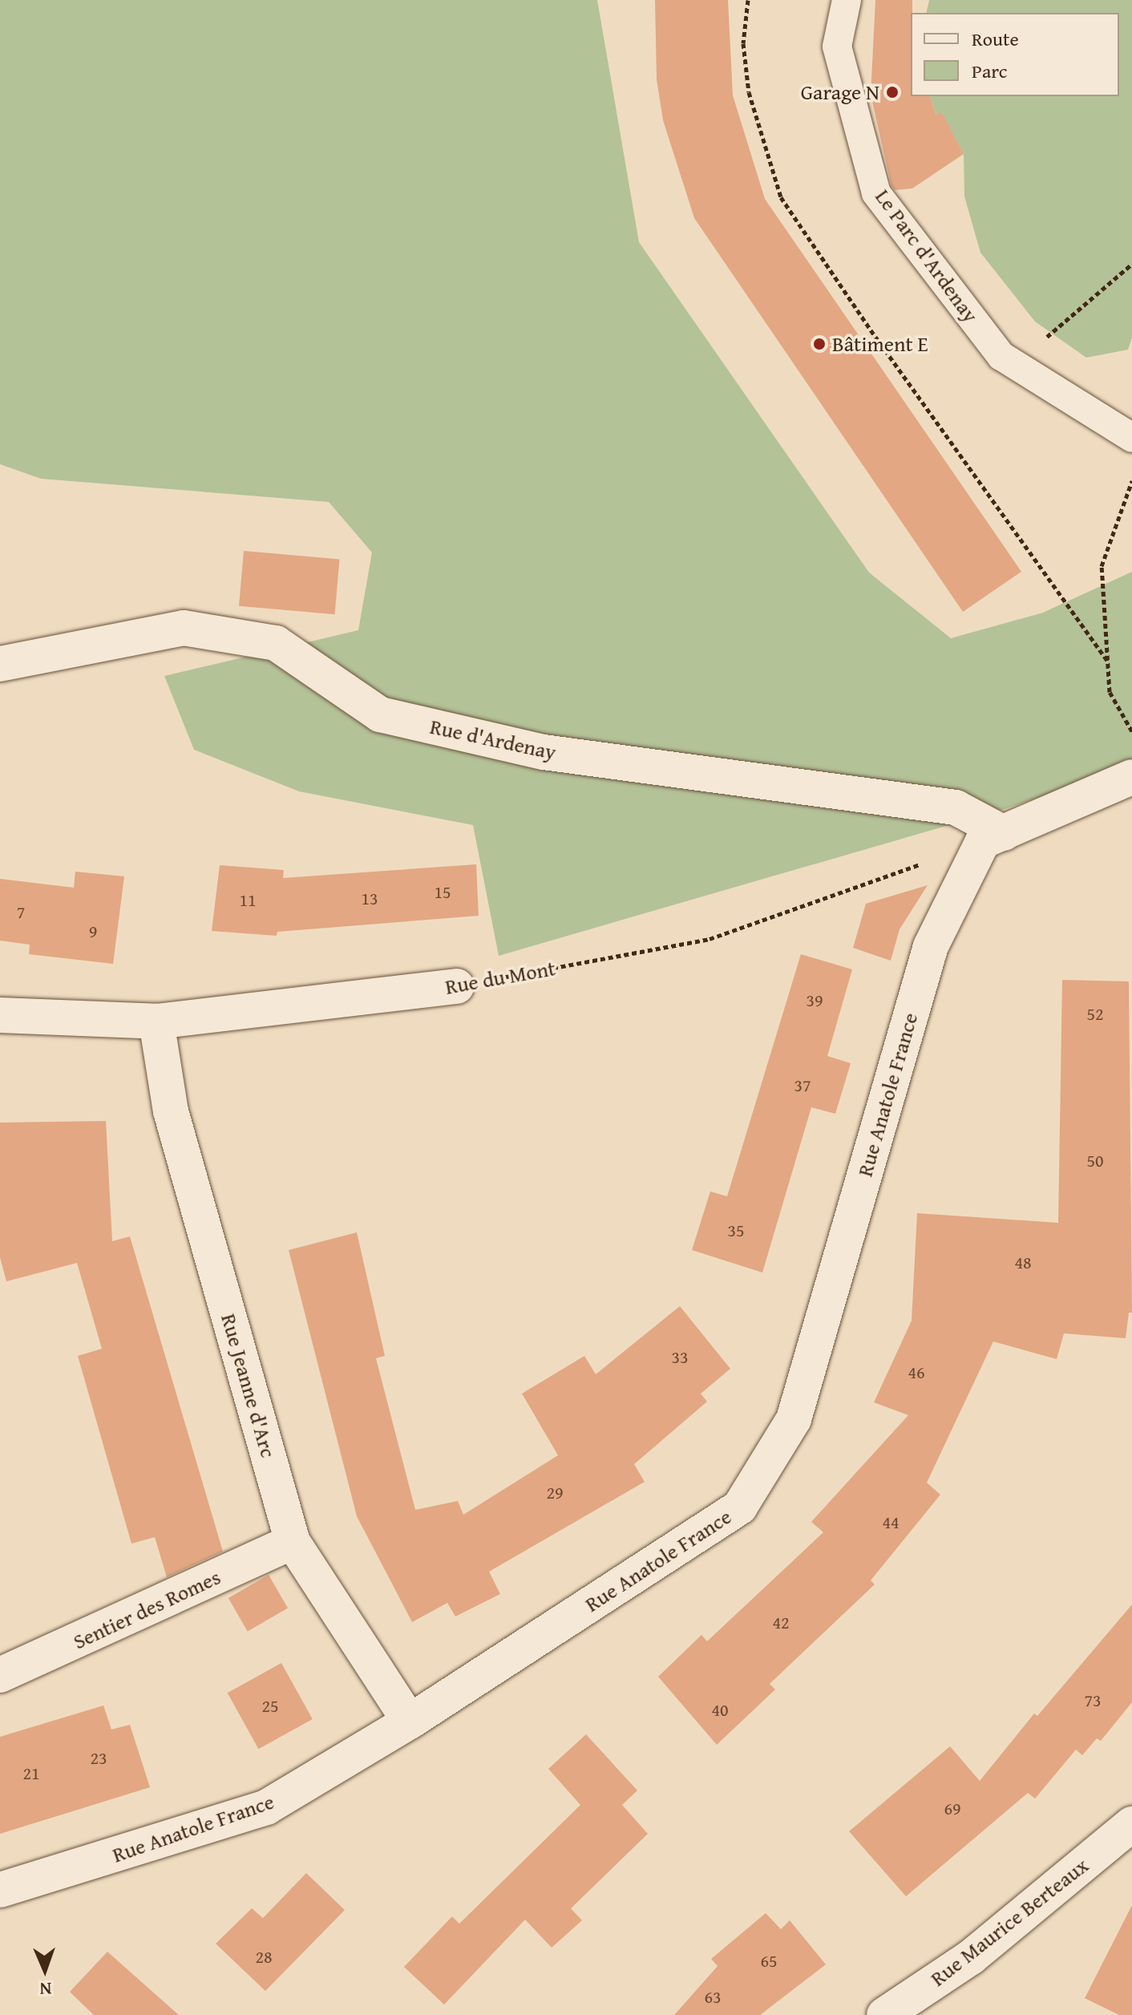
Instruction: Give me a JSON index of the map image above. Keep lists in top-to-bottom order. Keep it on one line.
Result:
{"streets":{"street":["Rue d'Ardenay","Rue du Mont","Rue Anatole France","Rue Jeanne d'Arc","Sentier des Romes","Rue Maurice Berteaux"],"lane":["Le Parc d'Ardenay"]},"crossings":[["Rue d'Ardenay","Rue du Mont"],["Rue d'Ardenay","Rue Anatole France"],["Rue du Mont","Rue Anatole France"],["Rue du Mont","Rue Jeanne d'Arc"],["Rue Anatole France","Rue Jeanne d'Arc"],["Rue Jeanne d'Arc","Sentier des Romes"]],"places":["Garage N","Bâtiment E"],"house_numbers":["15","13","11","7","9","39","52","37","50","35","48","33","46","29","44","42","73","25","40","23","21","69","28","65","63"],"legend":["Route","Parc"],"north":"bottom"}
